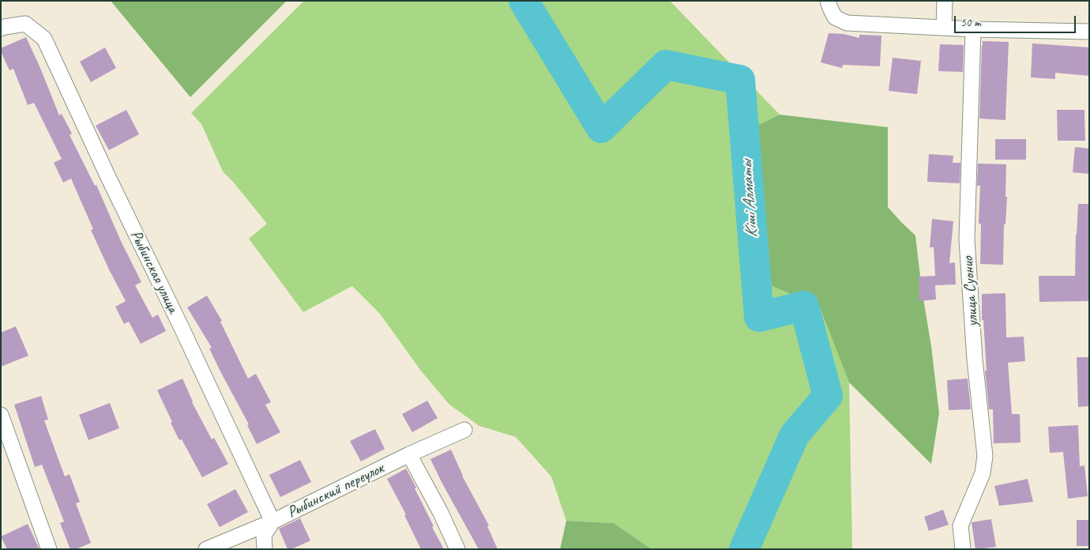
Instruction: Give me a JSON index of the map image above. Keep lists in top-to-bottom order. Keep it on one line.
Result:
{"streets":{"street":["Рыбинская улица","улица Суонио","Рыбинский переулок"]},"crossings":[["Рыбинская улица","Рыбинский переулок"]],"water":["Кіші Алматы"],"scale_bar":"50 m"}
